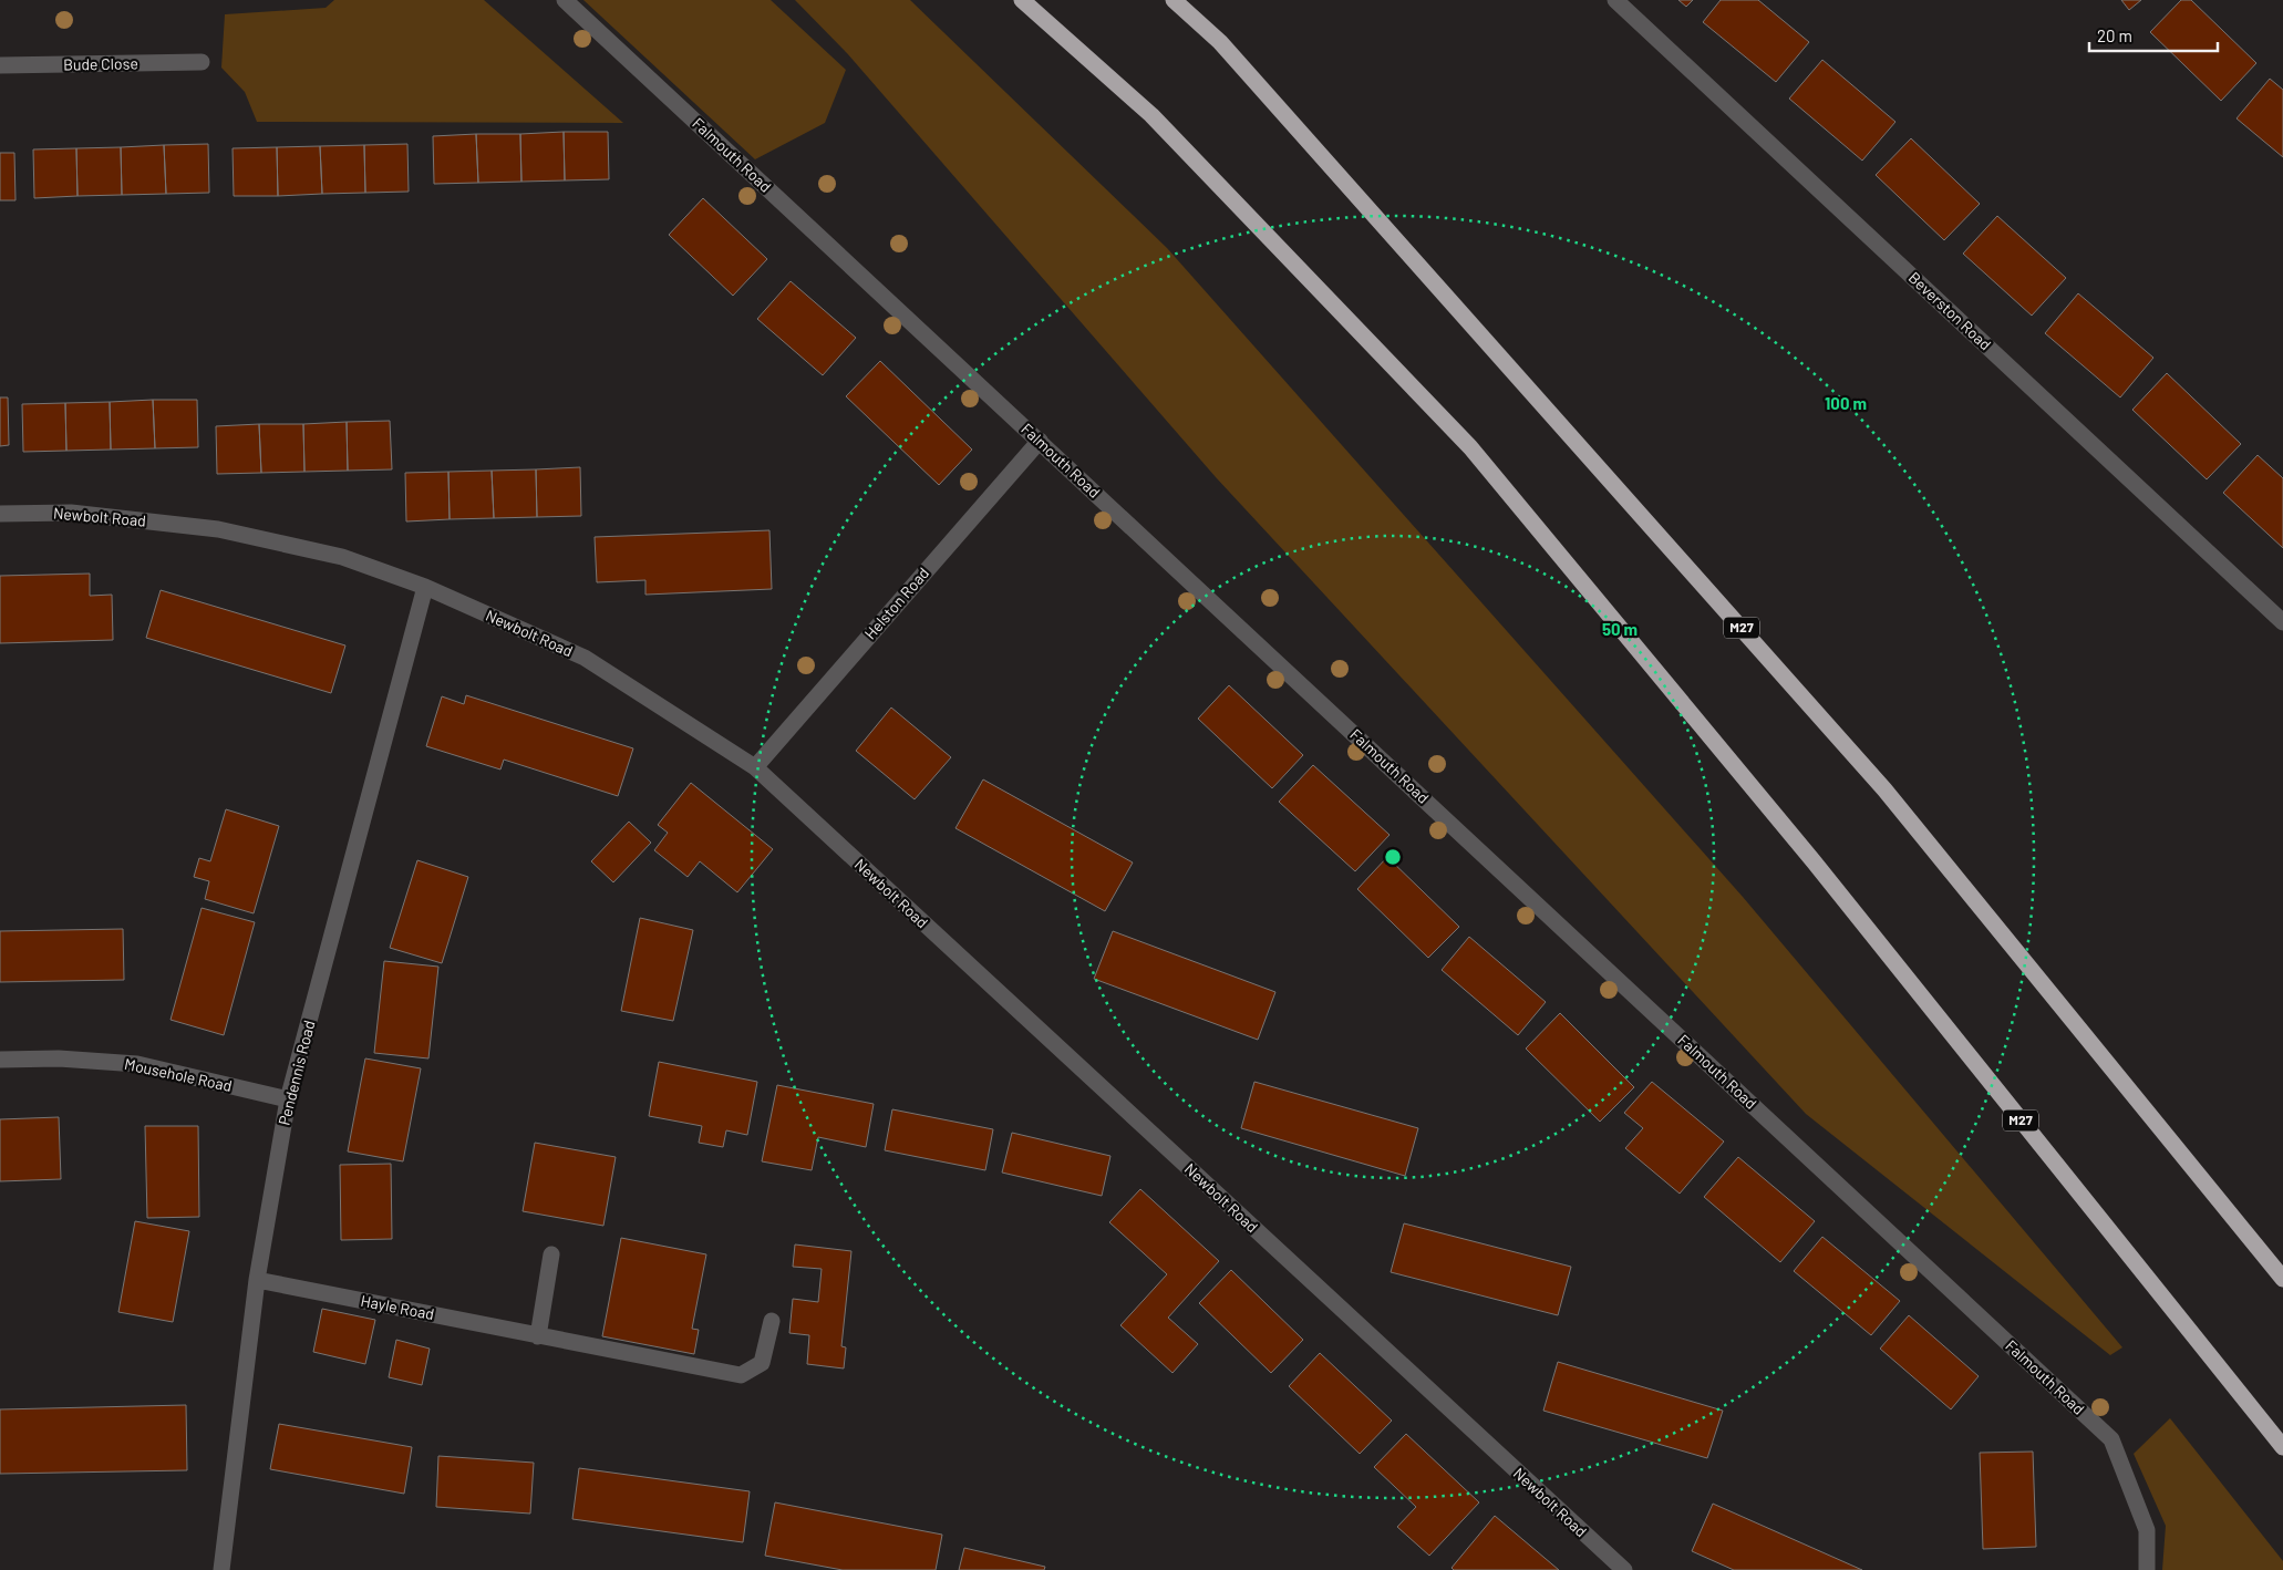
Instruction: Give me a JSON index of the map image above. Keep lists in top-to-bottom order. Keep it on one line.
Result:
{"streets":{"highway":["M27"],"street":["Bude Close","Falmouth Road","Beverston Road","Newbolt Road","Helston Road","Pendennis Road","Mousehole Road","Hayle Road"]},"crossings":[["Falmouth Road","Helston Road"],["Newbolt Road","Helston Road"],["Newbolt Road","Pendennis Road"],["Pendennis Road","Mousehole Road"],["Pendennis Road","Hayle Road"]],"scale_bar":"20 m","rings":["100 m","50 m"]}
